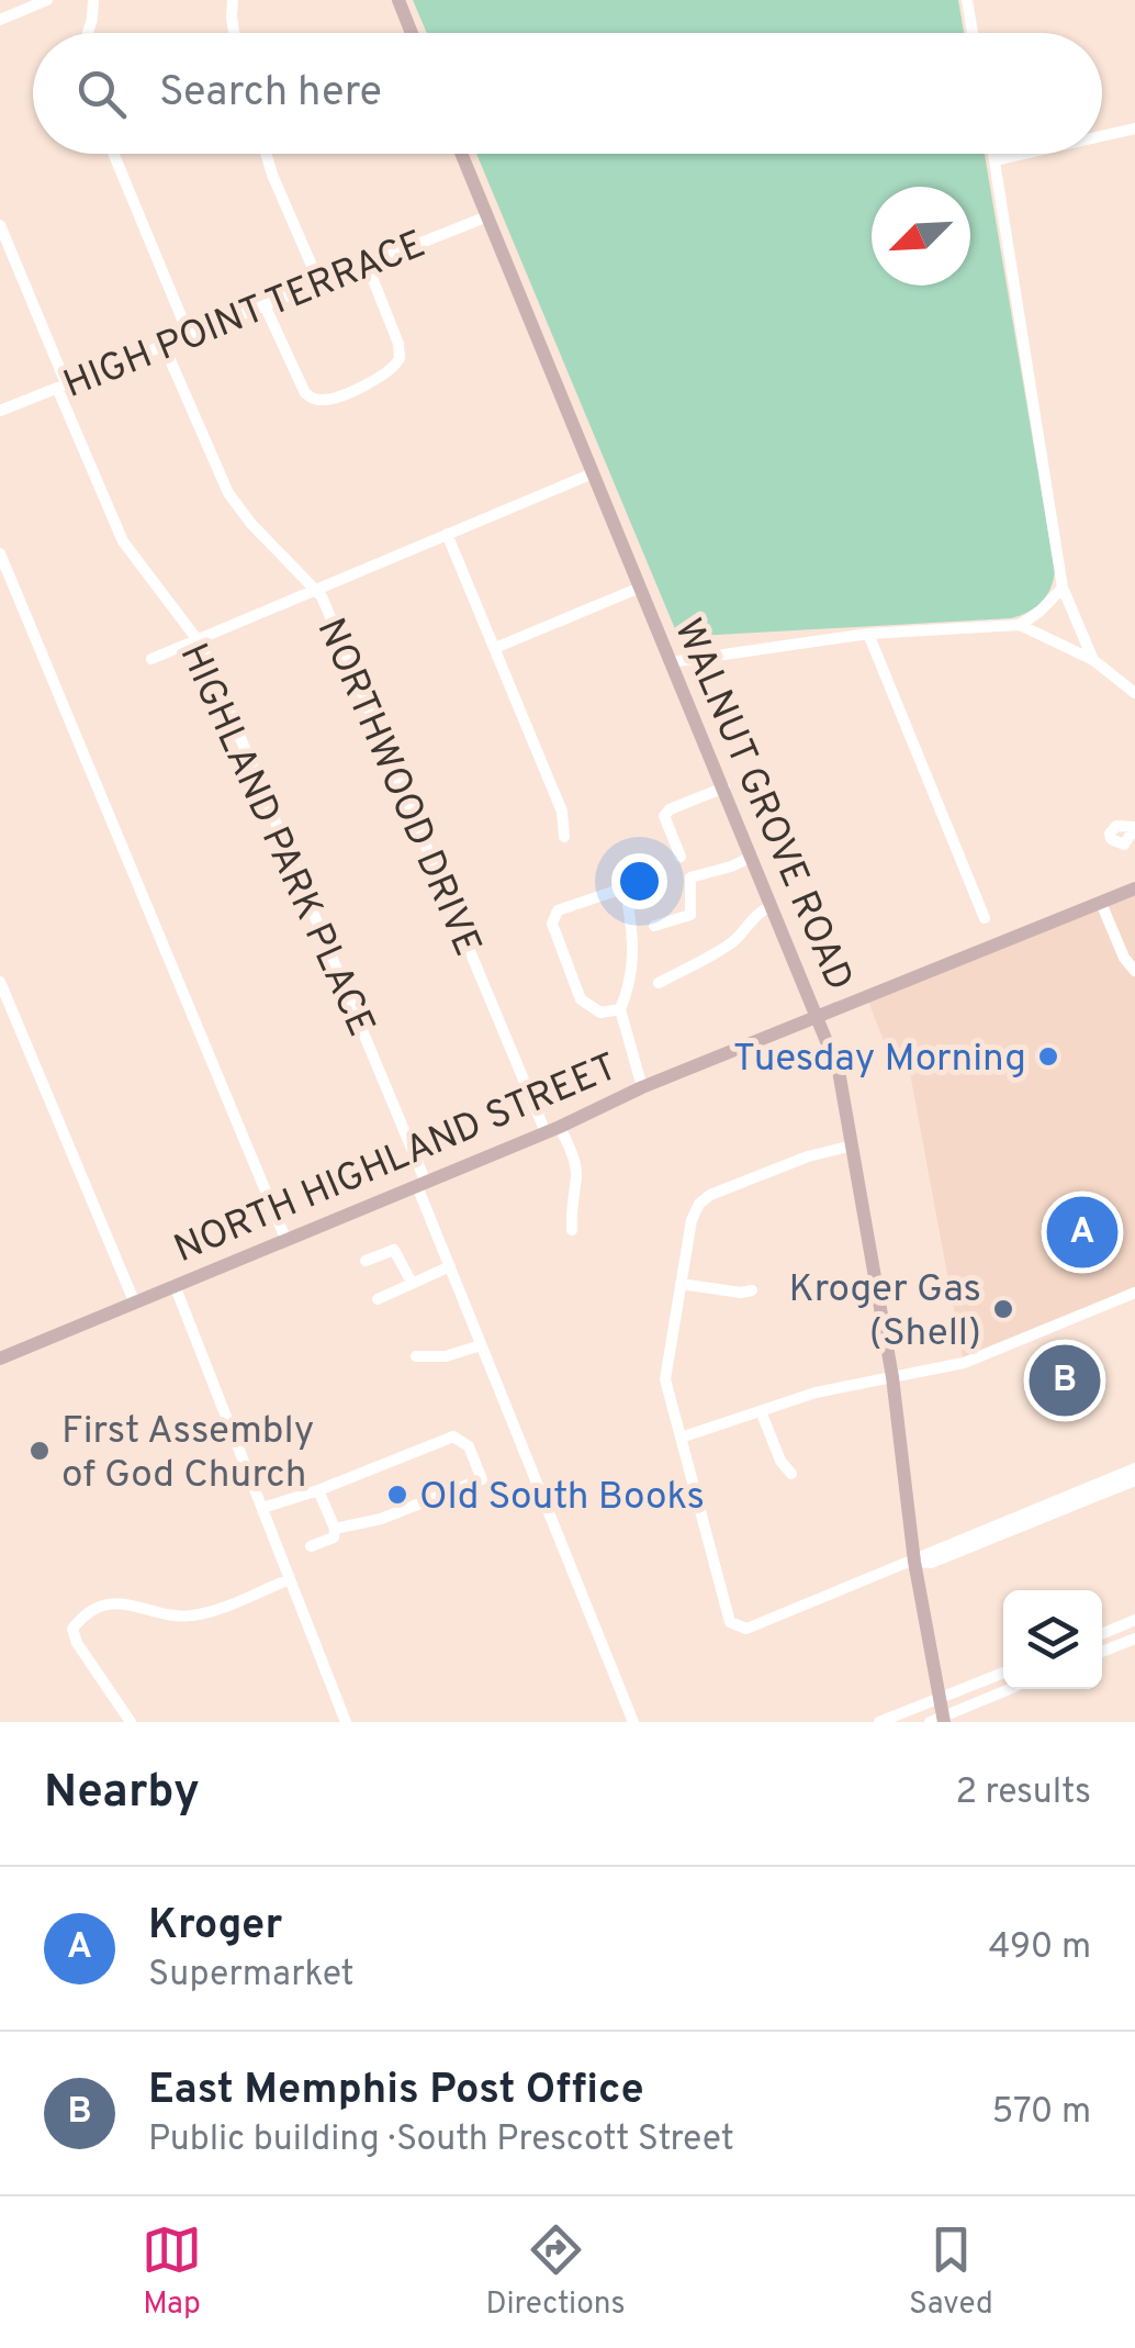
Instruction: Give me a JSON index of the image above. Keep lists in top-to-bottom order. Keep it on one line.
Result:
{"streets":{"main road":["WALNUT GROVE ROAD","NORTH HIGHLAND STREET"],"street":["HIGH POINT TERRACE","NORTHWOOD DRIVE","HIGHLAND PARK PLACE"]},"crossings":[["HIGH POINT TERRACE","NORTHWOOD DRIVE"],["HIGH POINT TERRACE","WALNUT GROVE ROAD"],["HIGH POINT TERRACE","HIGHLAND PARK PLACE"],["NORTHWOOD DRIVE","NORTH HIGHLAND STREET"],["WALNUT GROVE ROAD","NORTH HIGHLAND STREET"],["HIGHLAND PARK PLACE","NORTH HIGHLAND STREET"]],"places":["Tuesday Morning","Kroger Gas (Shell)","First Assembly of God Church","Old South Books"],"north":"bottom left","page":{"search":"Search here","pins":["A","B"],"heading":["Nearby","2 results"],"list":[{"mark":"A","name":"Kroger","note":"Supermarket","value":"490 m"},{"mark":"B","name":"East Memphis Post Office","note":"Public building · South Prescott Street","value":"570 m"}],"nav":["Map","Directions","Saved"]}}
